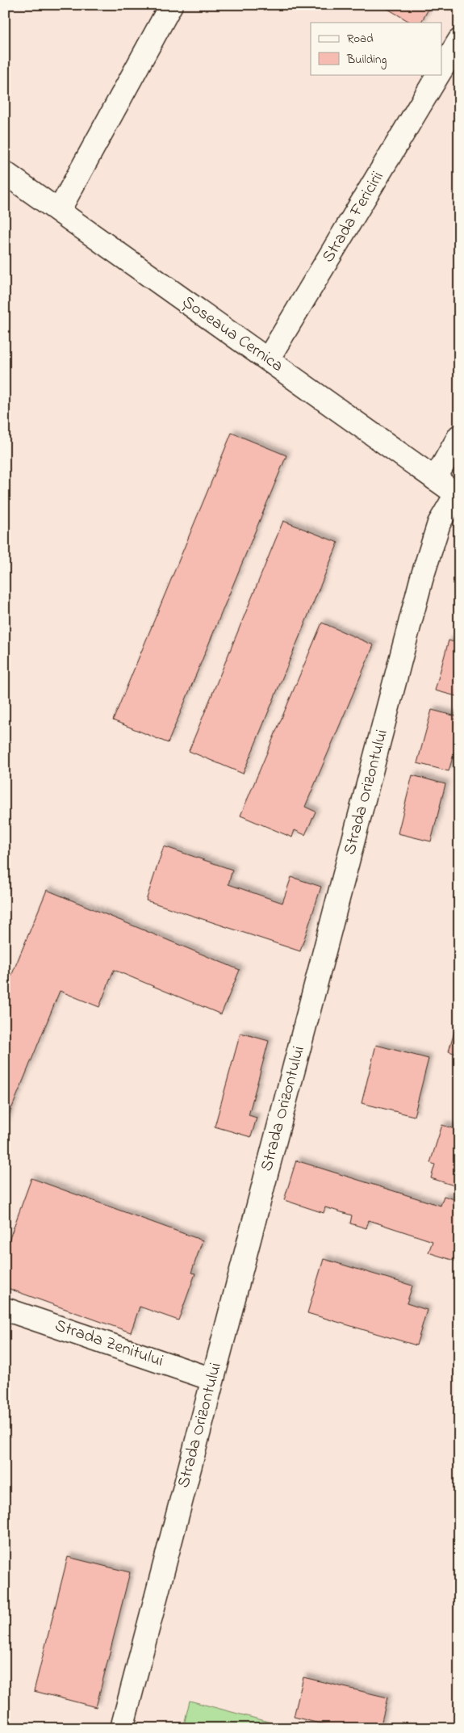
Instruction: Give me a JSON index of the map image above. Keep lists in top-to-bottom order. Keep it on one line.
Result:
{"streets":{"street":["Strada Fericirii","Șoseaua Cernica","Strada Orizontului","Strada Zenitului"]},"crossings":[["Strada Fericirii","Șoseaua Cernica"],["Șoseaua Cernica","Strada Orizontului"],["Strada Orizontului","Strada Zenitului"]],"legend":["Road","Building"]}
